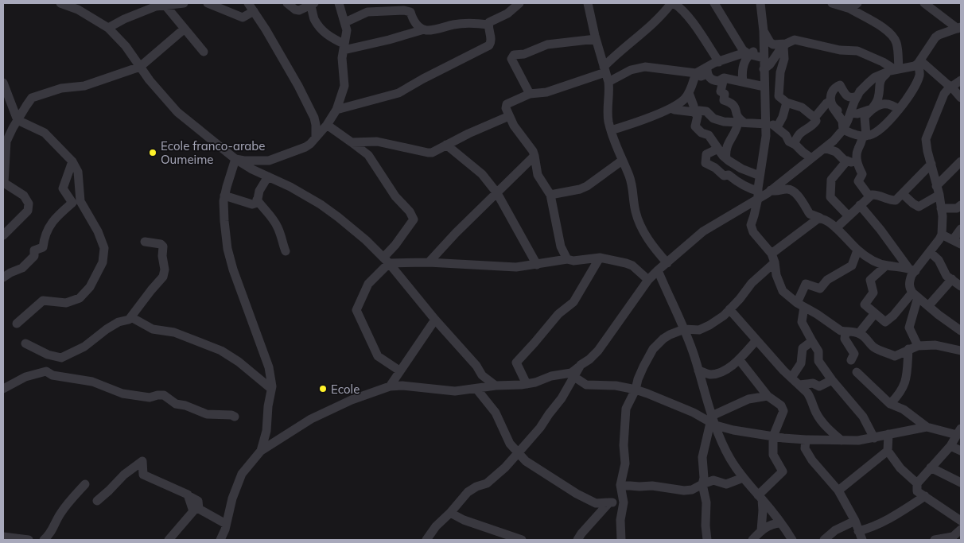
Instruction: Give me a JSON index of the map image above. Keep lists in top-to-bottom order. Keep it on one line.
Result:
{"places":["Ecole franco-arabe Oumeime","Ecole"]}
